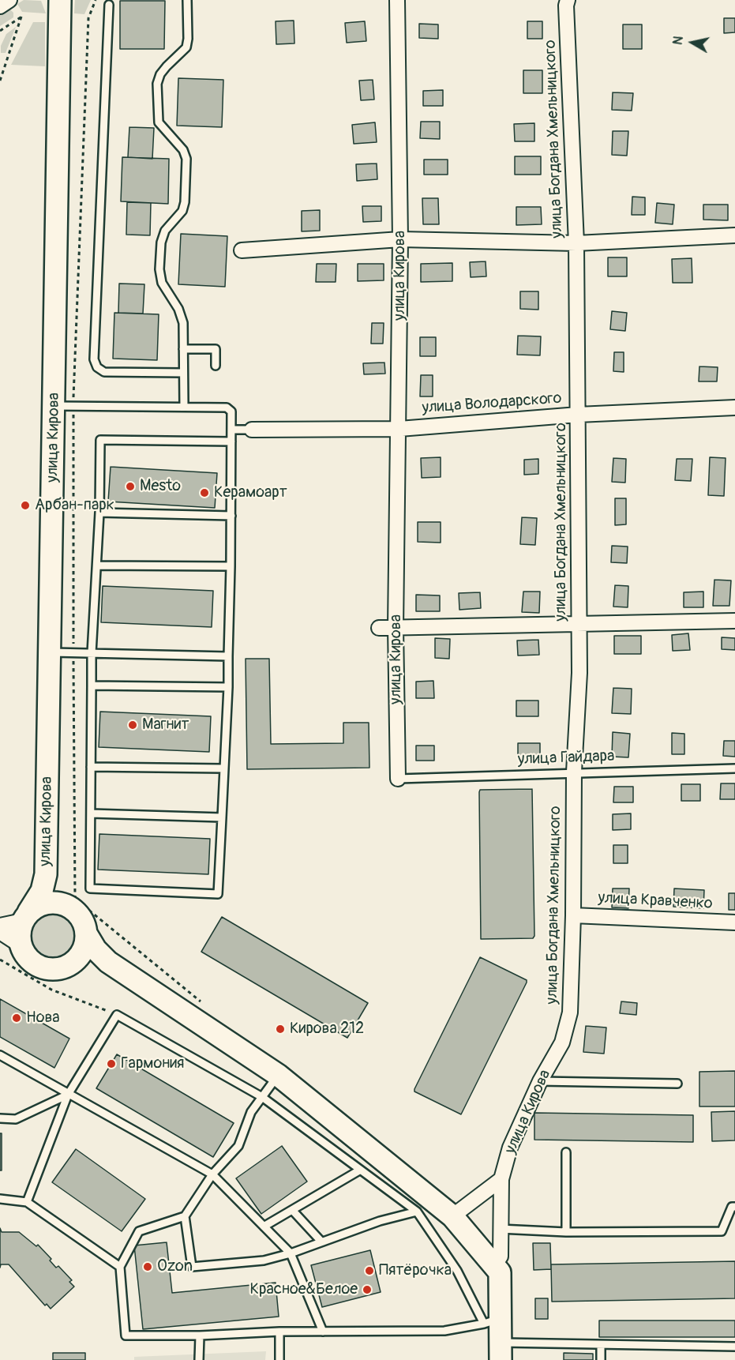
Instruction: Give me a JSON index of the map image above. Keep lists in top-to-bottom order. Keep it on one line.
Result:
{"streets":{"main road":["улица Кирова"],"street":["улица Богдана Хмельницкого","улица Володарского","улица Кравченко"],"lane":["улица Гайдара"]},"crossings":[["улица Богдана Хмельницкого","улица Кирова"],["улица Богдана Хмельницкого","улица Володарского"],["улица Богдана Хмельницкого","улица Гайдара"],["улица Богдана Хмельницкого","улица Кравченко"],["улица Кирова","улица Володарского"],["улица Кирова","улица Гайдара"]],"places":["Mesto","Керамоарт","Арбан-парк","Магнит","Нова","Кирова 212","Гармония","Ozon","Пятёрочка","Красное&Белое"],"north":"left"}
